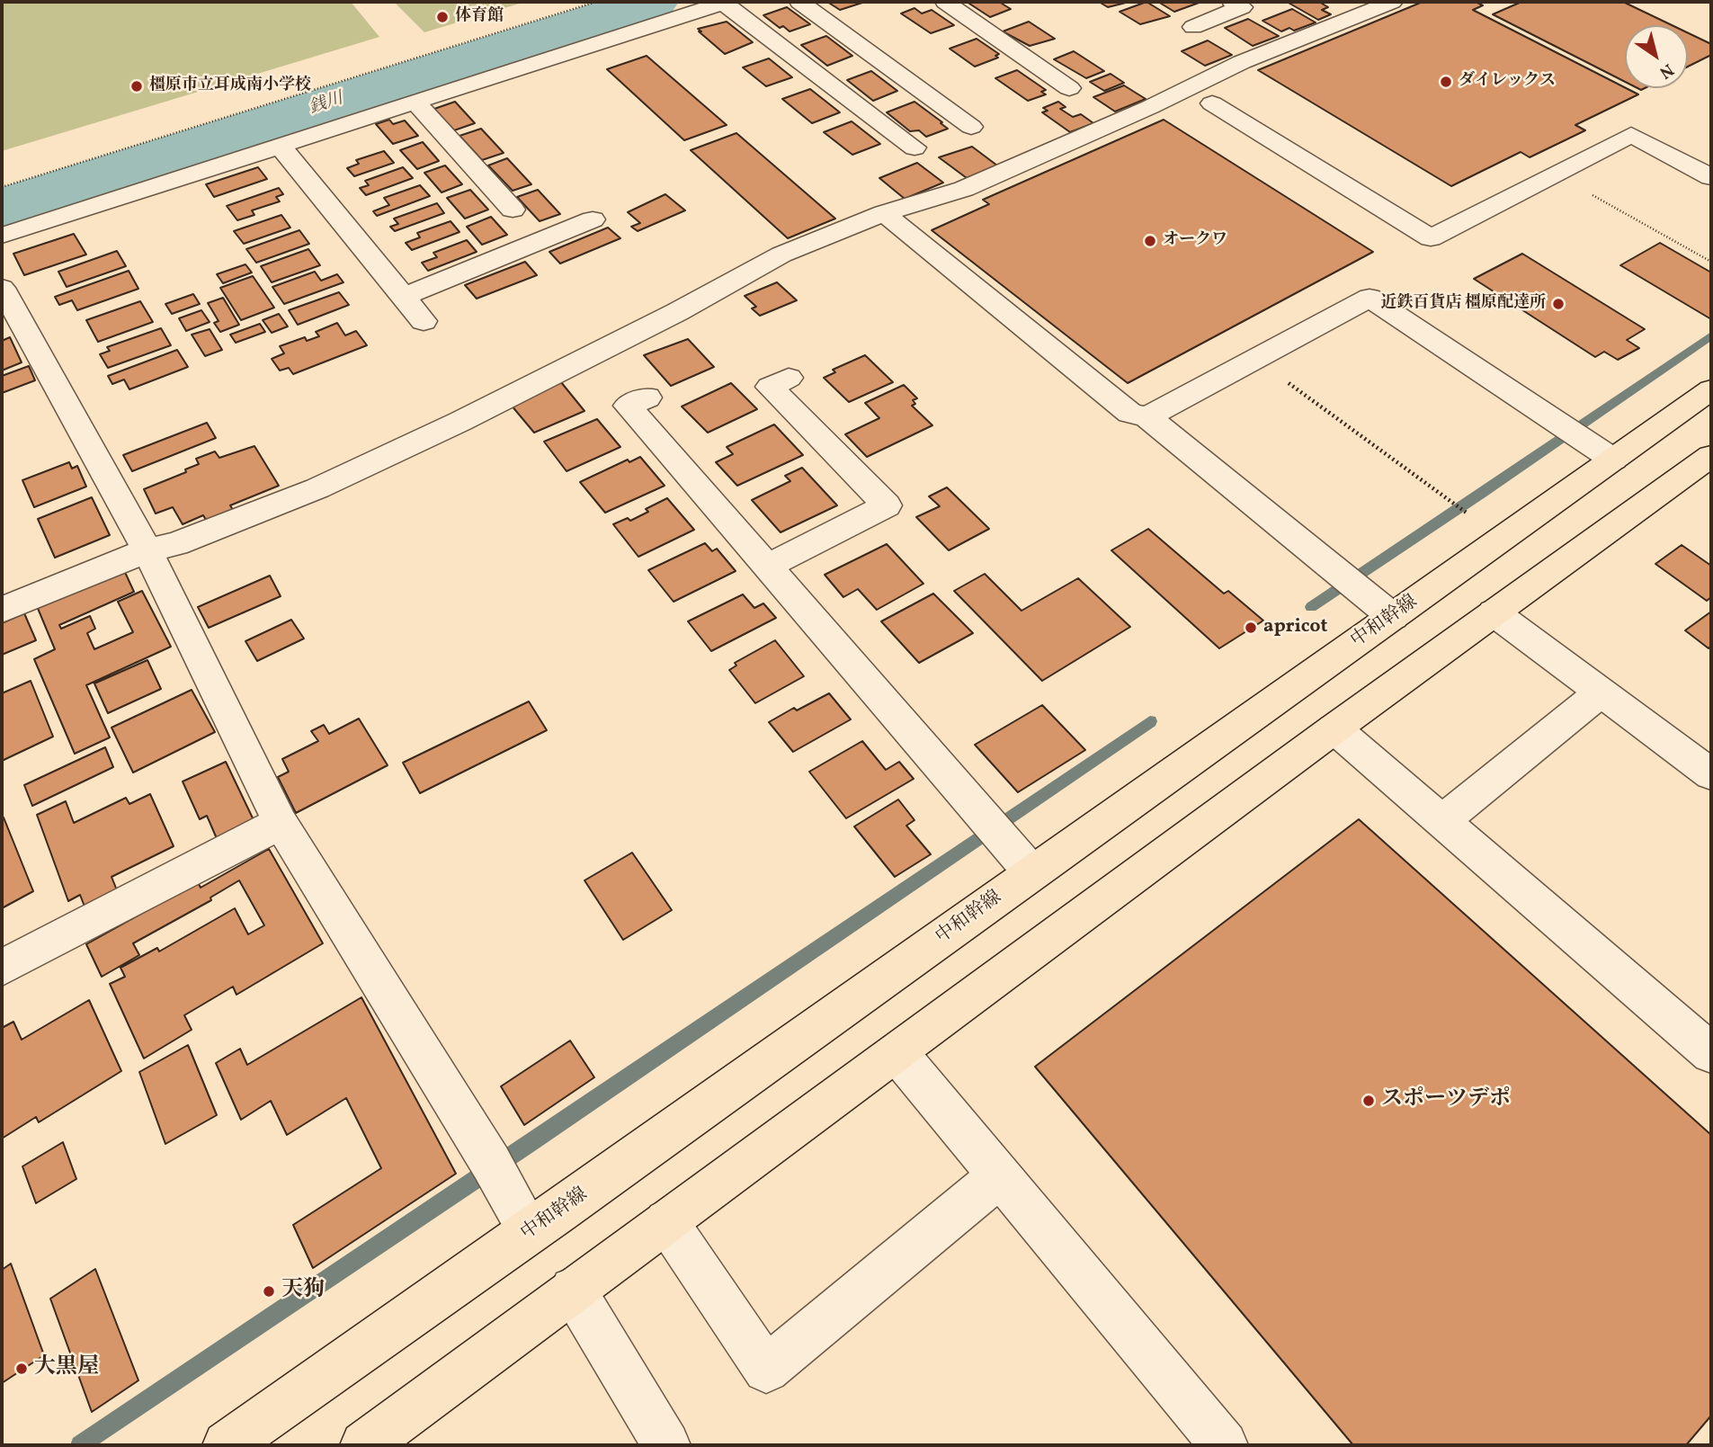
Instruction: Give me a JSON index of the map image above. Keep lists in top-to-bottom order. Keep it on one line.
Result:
{"streets":{"main road":["中和幹線"]},"water":["銭川"],"places":["体育館","ダイレックス","橿原市立耳成南小学校","オークワ","近鉄百貨店 橿原配達所","apricot","スポーツデポ","天狗","大黒屋"],"north":"bottom right"}
